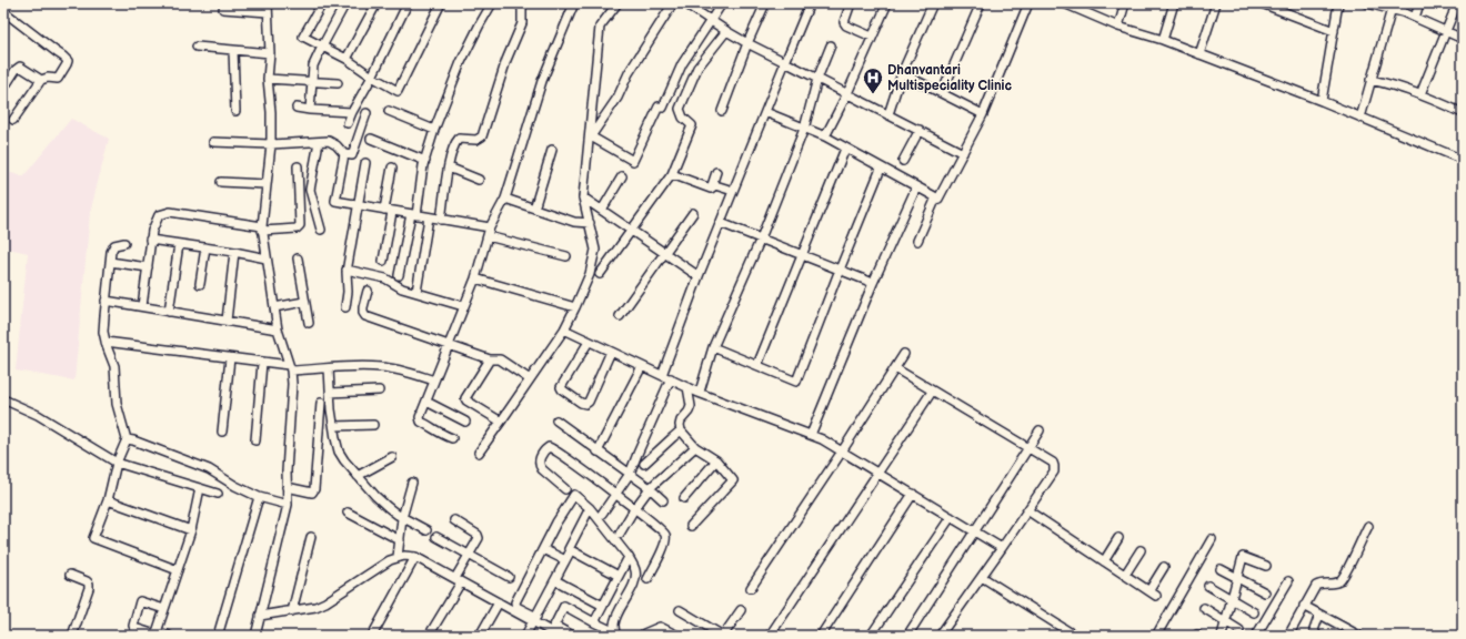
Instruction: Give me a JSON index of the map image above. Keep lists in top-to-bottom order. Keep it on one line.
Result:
{"places":{"hospital":["Dhanvantari Multispeciality Clinic"]}}
